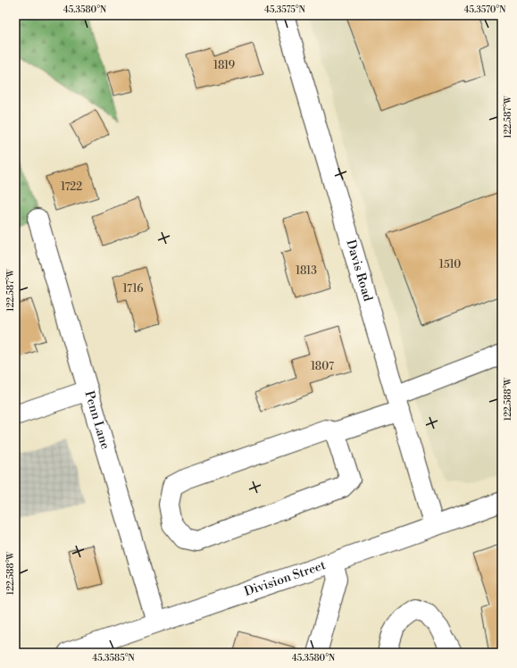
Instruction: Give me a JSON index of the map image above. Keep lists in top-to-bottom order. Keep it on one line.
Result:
{"streets":{"street":["Davis Road","Penn Lane","Division Street"]},"crossings":[["Davis Road","Division Street"],["Penn Lane","Division Street"]],"house_numbers":["1819","1722","1510","1813","1716","1807"],"coordinates":["45.3580°N","45.3575°N","45.3570°N","122.587°W","122.588°W","45.3585°N"]}
